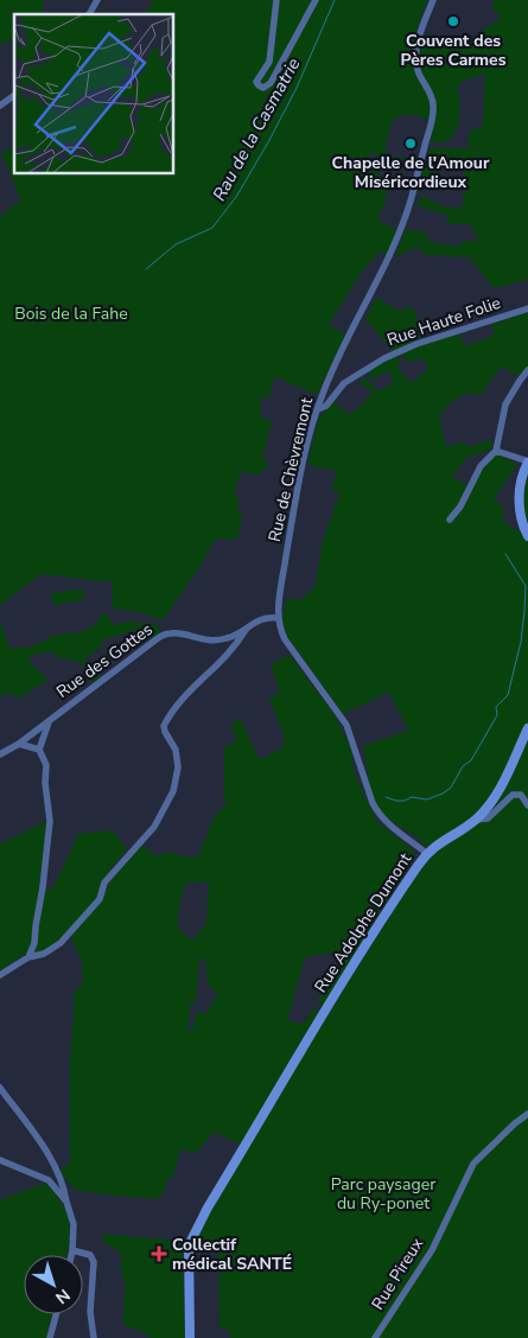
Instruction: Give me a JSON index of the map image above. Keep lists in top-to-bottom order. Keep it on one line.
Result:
{"streets":{"main road":["Rue Adolphe Dumont"],"street":["Rue Haute Folie","Rue de Chèvremont","Rue des Gottes","Rue Pireux"]},"crossings":[["Rue Haute Folie","Rue de Chèvremont"],["Rue de Chèvremont","Rue des Gottes"],["Rue de Chèvremont","Rue Adolphe Dumont"]],"water":["Rau de la Casmatrie"],"parks":["Bois de la Fahe","Parc paysager du Ry-ponet"],"places":{"other":["Couvent des Pères Carmes","Chapelle de l'Amour Miséricordieux"],"health":["Collectif médical SANTÉ"]},"north":"bottom right"}
